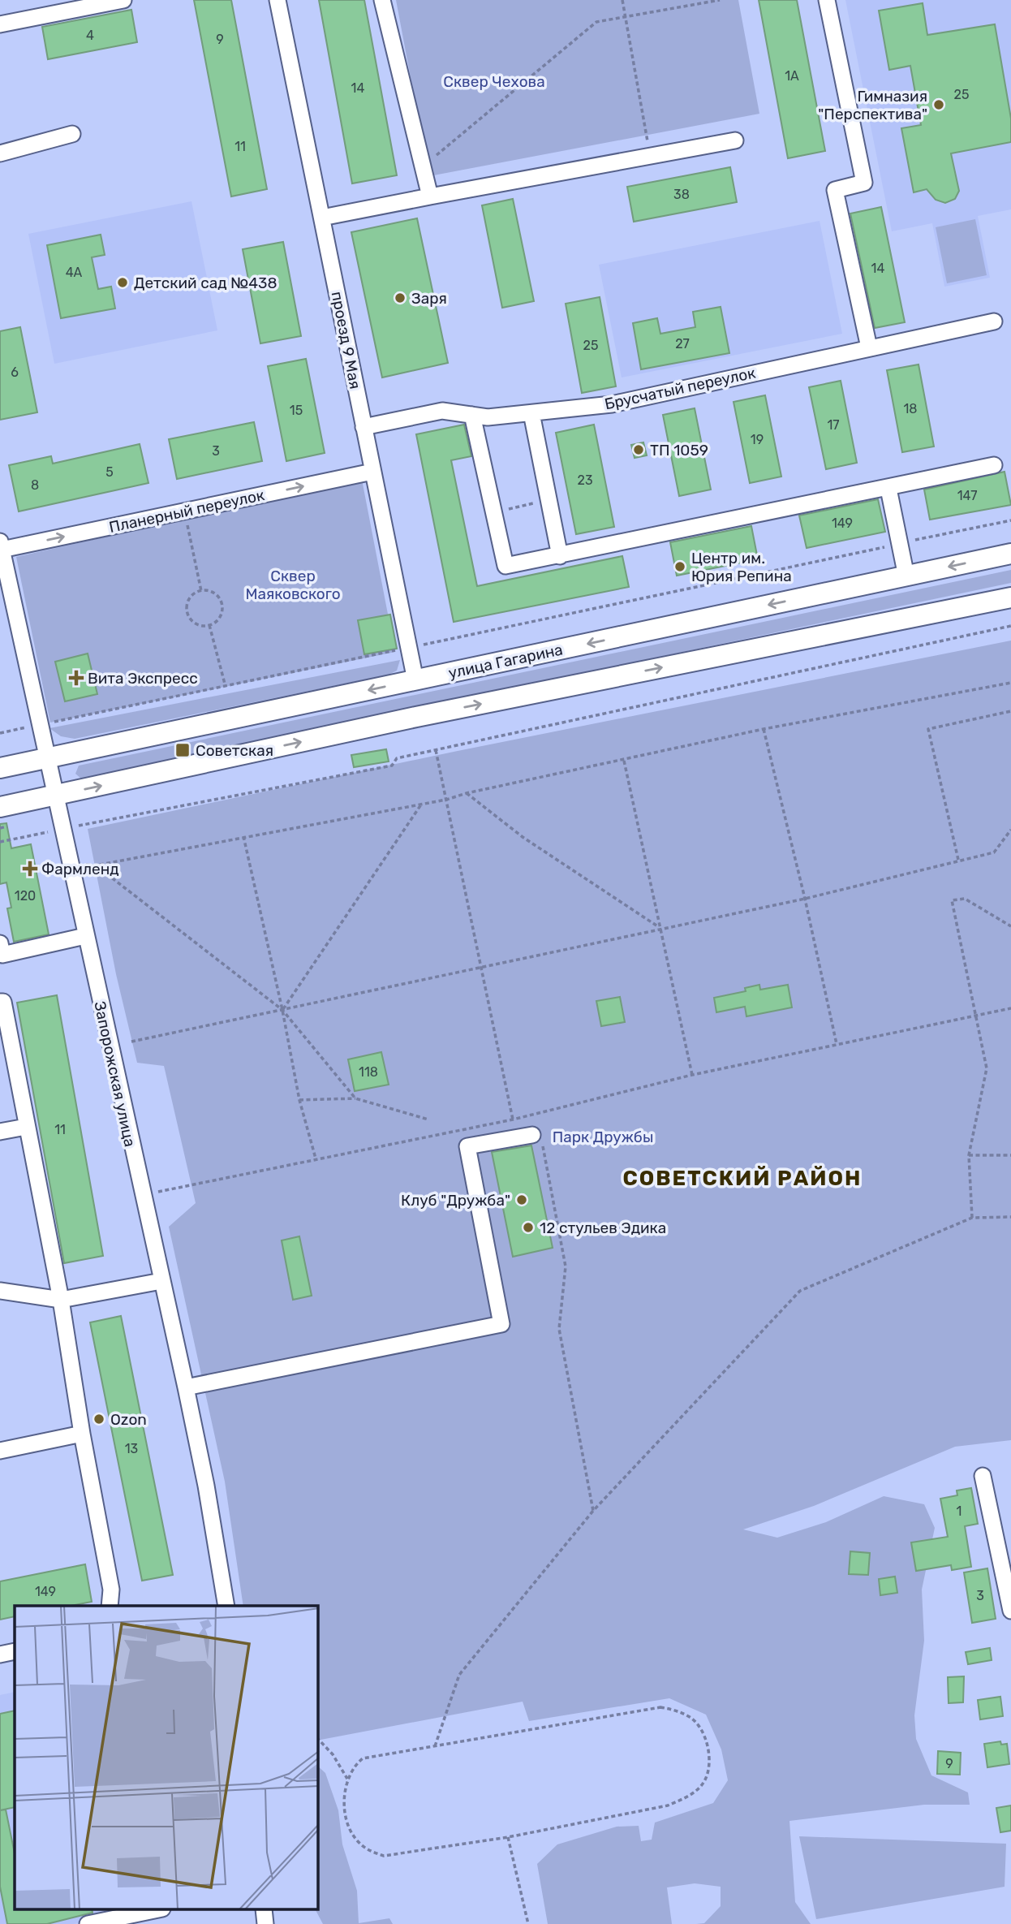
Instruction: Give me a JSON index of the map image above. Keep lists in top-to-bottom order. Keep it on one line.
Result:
{"streets":{"main road":["улица Гагарина"],"street":["проезд 9 Мая","Брусчатый переулок","Планерный переулок","Запорожская улица"]},"crossings":[["проезд 9 Мая","Брусчатый переулок"],["проезд 9 Мая","Планерный переулок"],["проезд 9 Мая","улица Гагарина"],["Планерный переулок","Запорожская улица"],["улица Гагарина","Запорожская улица"]],"one_way":["Планерный переулок"],"districts":["СОВЕТСКИЙ РАЙОН"],"parks":["Сквер Чехова","Сквер Маяковского","Парк Дружбы"],"places":{"other":["Гимназия \"Перспектива\"","Детский сад №438","Заря","ТП 1059","Центр им. Юрия Репина","Клуб \"Дружба\"","12 стульев Эдика","Ozon"],"health":["Вита Экспресс","Фармленд"],"transit":["Советская"]},"house_numbers":["4","9","1А","14","25","11","38","14","4А","27","25","6","18","15","17","19","3","5","23","8","147","149","120","118","11","13","1","149","3","9"]}
